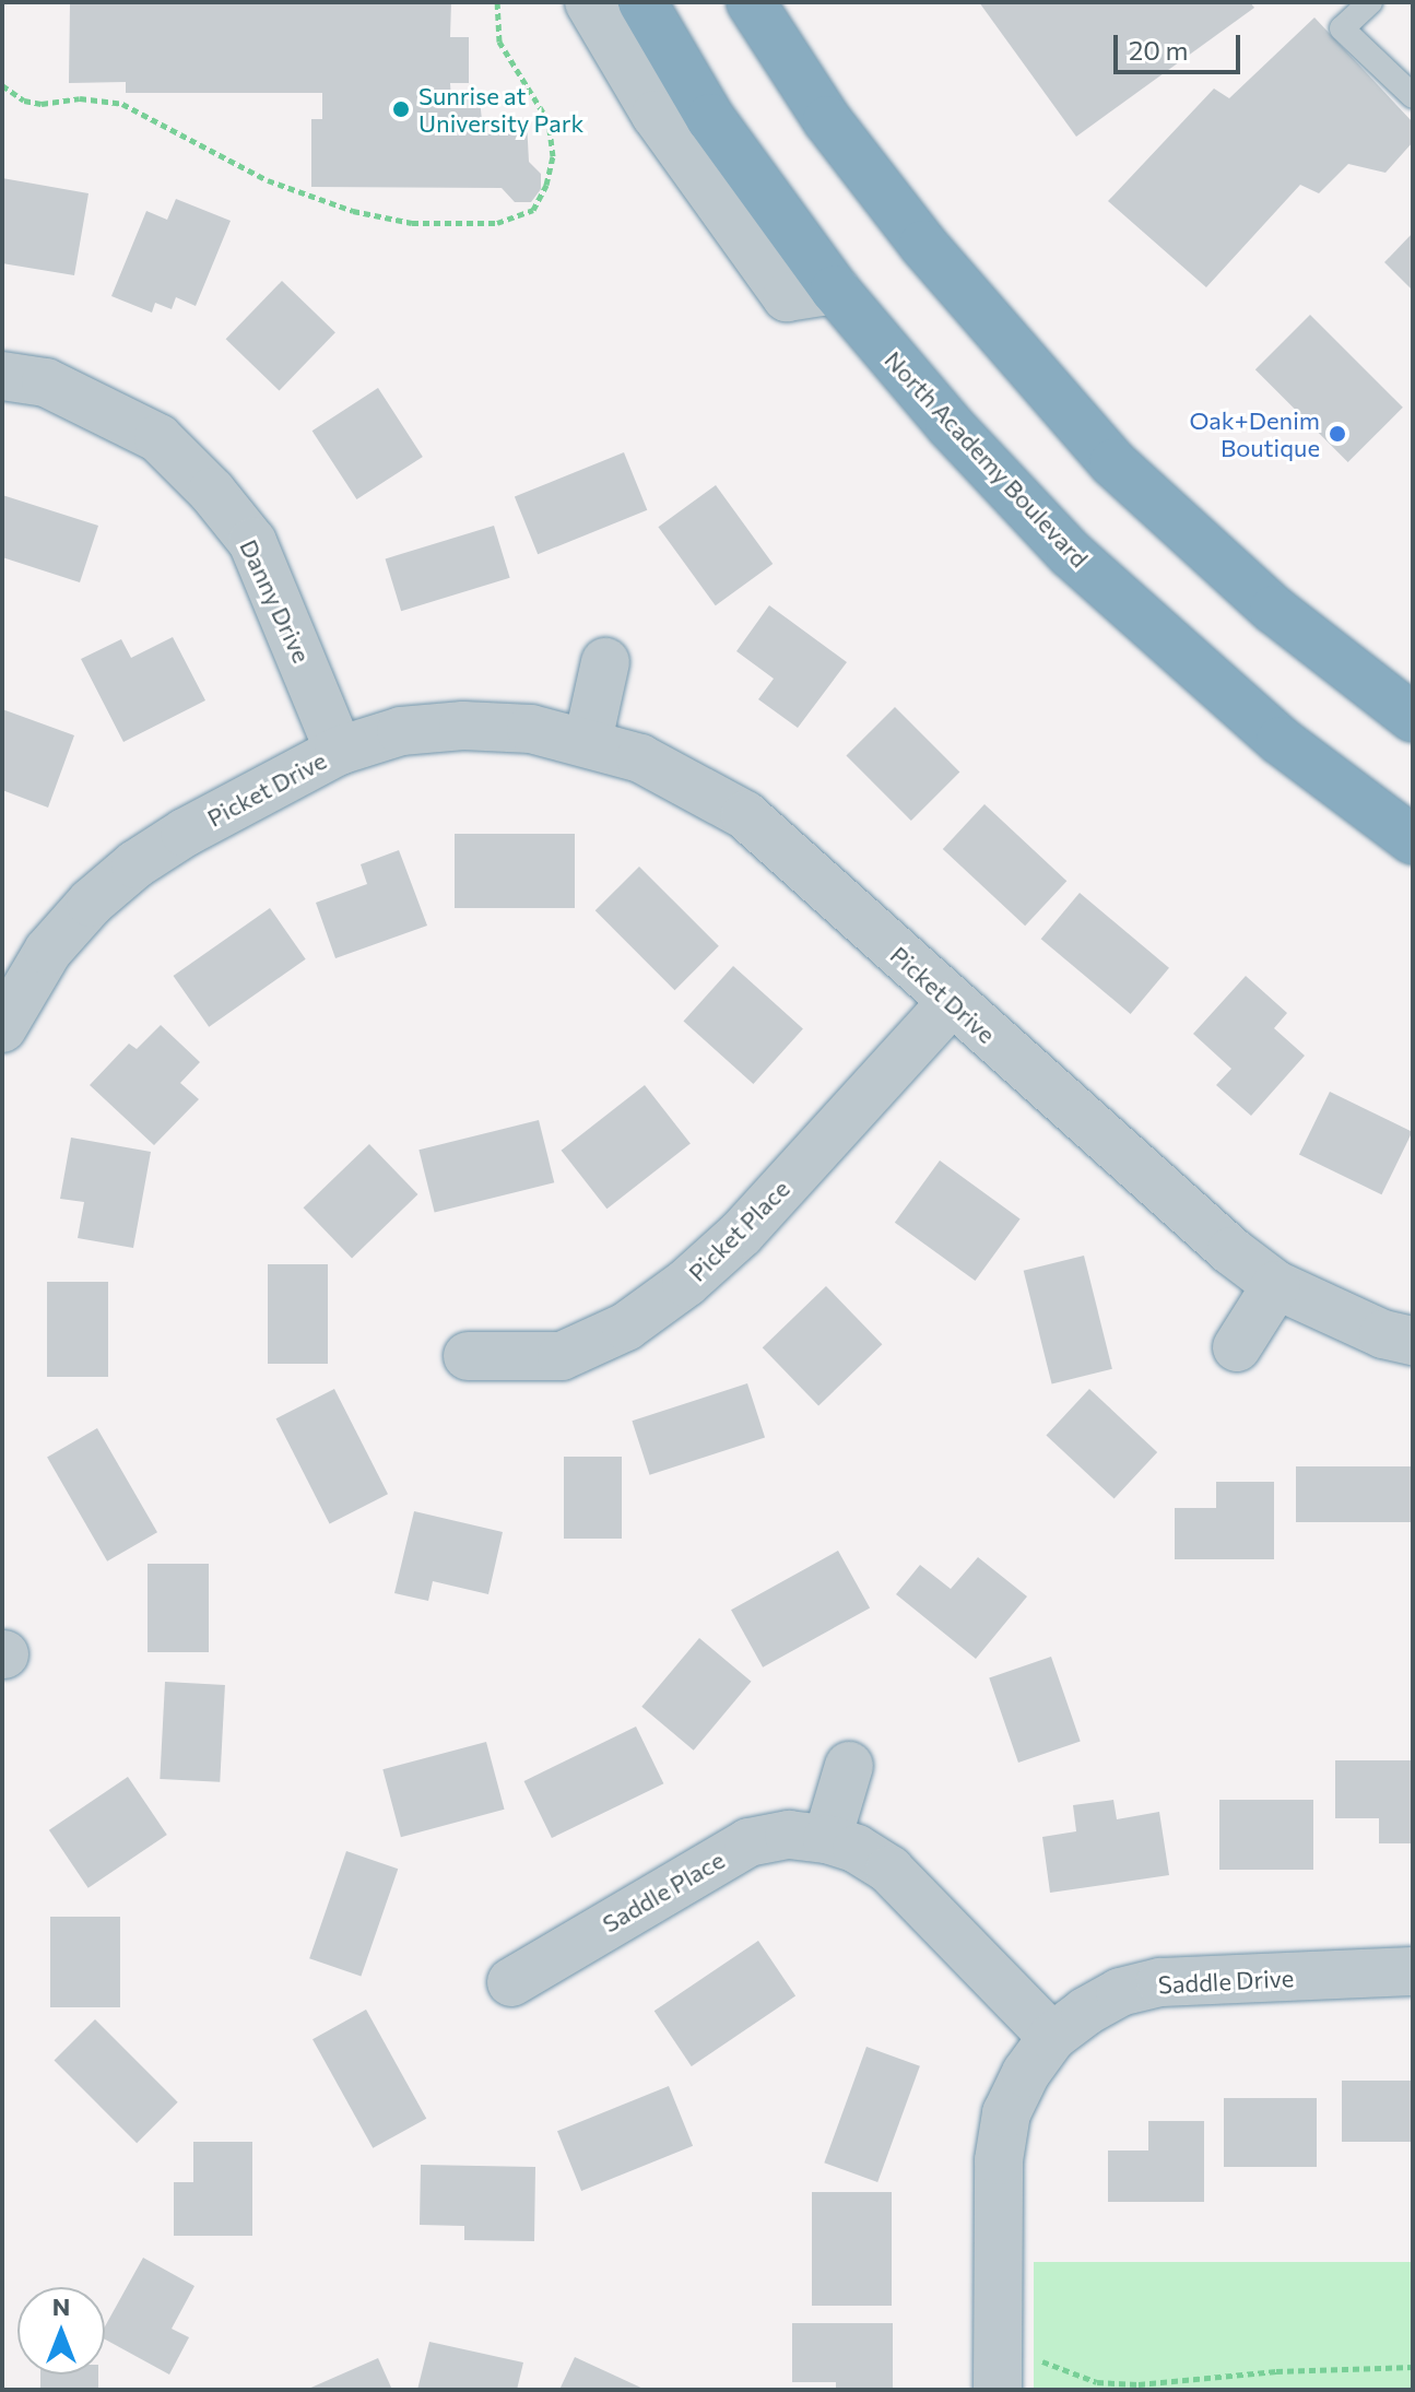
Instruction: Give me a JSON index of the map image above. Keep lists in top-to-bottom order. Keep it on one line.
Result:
{"streets":{"highway":["North Academy Boulevard"],"street":["Danny Drive","Picket Drive","Picket Place","Saddle Place","Saddle Drive"]},"crossings":[["Danny Drive","Picket Drive"],["Picket Drive","Picket Place"],["Saddle Place","Saddle Drive"]],"places":["Sunrise at University Park","Oak+Denim Boutique"],"scale_bar":"20 m","north":"top"}
